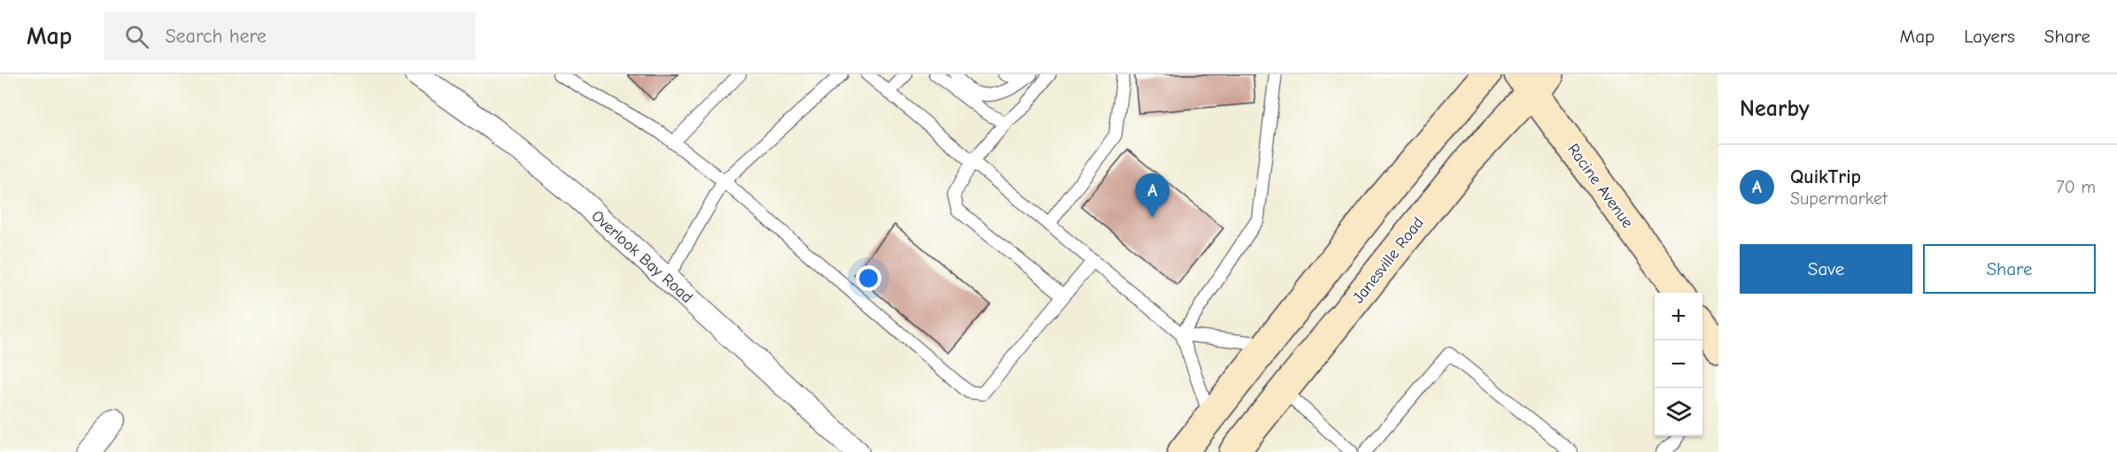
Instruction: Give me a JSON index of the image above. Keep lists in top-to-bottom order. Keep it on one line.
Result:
{"streets":{"main road":["Racine Avenue","Janesville Road"],"street":["Overlook Bay Road"]},"crossings":[["Racine Avenue","Janesville Road"]],"page":{"header":"Map","search":"Search here","nav":["Map","Layers","Share"],"heading":"Nearby","list":[{"mark":"A","name":"QuikTrip","note":"Supermarket","value":"70 m"}],"pins":"A","buttons":["Save","Share"],"map_buttons":["+","−"]}}
